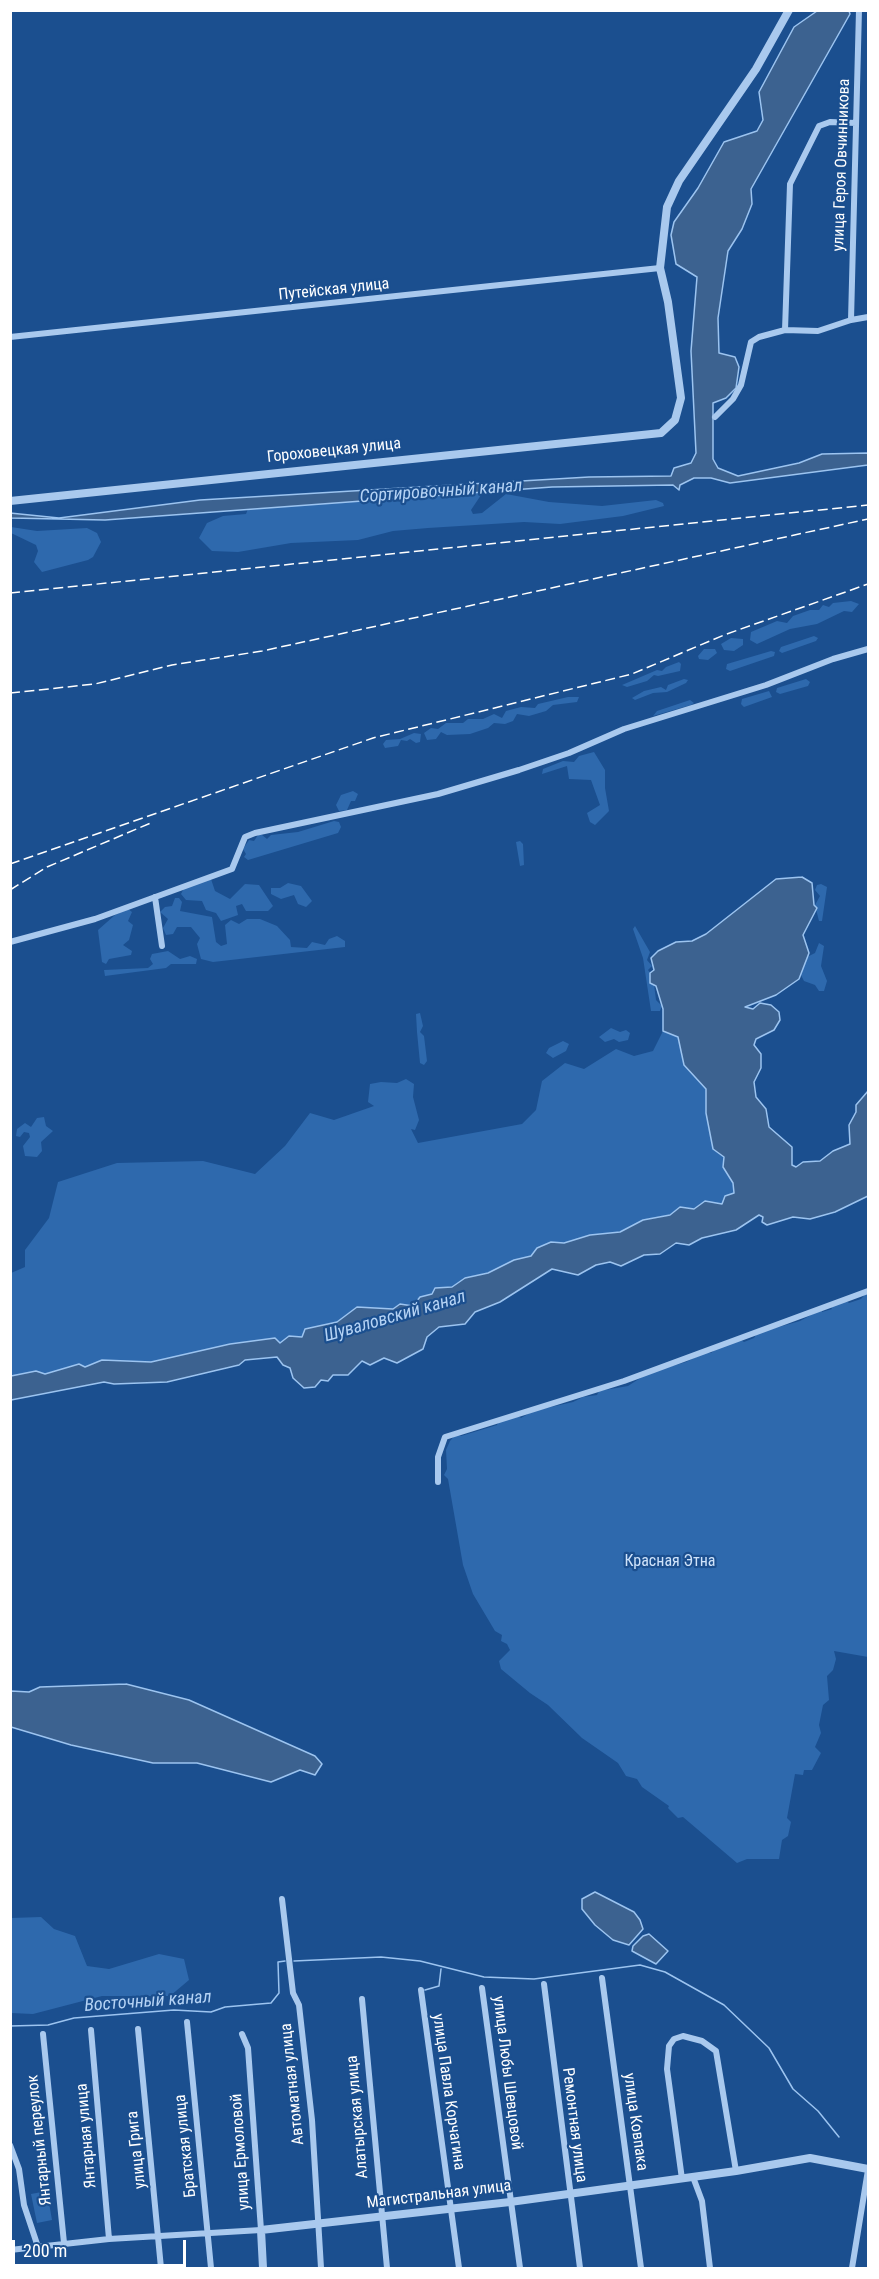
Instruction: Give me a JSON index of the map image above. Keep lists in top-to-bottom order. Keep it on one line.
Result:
{"streets":{"street":["улица Героя Овчинникова","Путейская улица","Гороховецкая улица","улица Любы Шевцовой","Автоматная улица","улица Павла Корчагина","Алатырская улица","улица Ковпака","Ремонтная улица","Янтарная улица","Янтарный переулок","Братская улица","улица Грига","улица Ермоловой","Магистральная улица"]},"crossings":[["Путейская улица","Гороховецкая улица"],["улица Любы Шевцовой","Магистральная улица"],["Автоматная улица","Магистральная улица"],["улица Павла Корчагина","Магистральная улица"],["Алатырская улица","Магистральная улица"],["улица Ковпака","Магистральная улица"],["Ремонтная улица","Магистральная улица"],["Янтарная улица","Магистральная улица"],["Янтарный переулок","Магистральная улица"],["Братская улица","Магистральная улица"],["улица Грига","Магистральная улица"],["улица Ермоловой","Магистральная улица"]],"water":["Сортировочный канал","Шуваловский канал","Восточный канал"],"parks":["Красная Этна"],"scale_bar":"200 m"}
